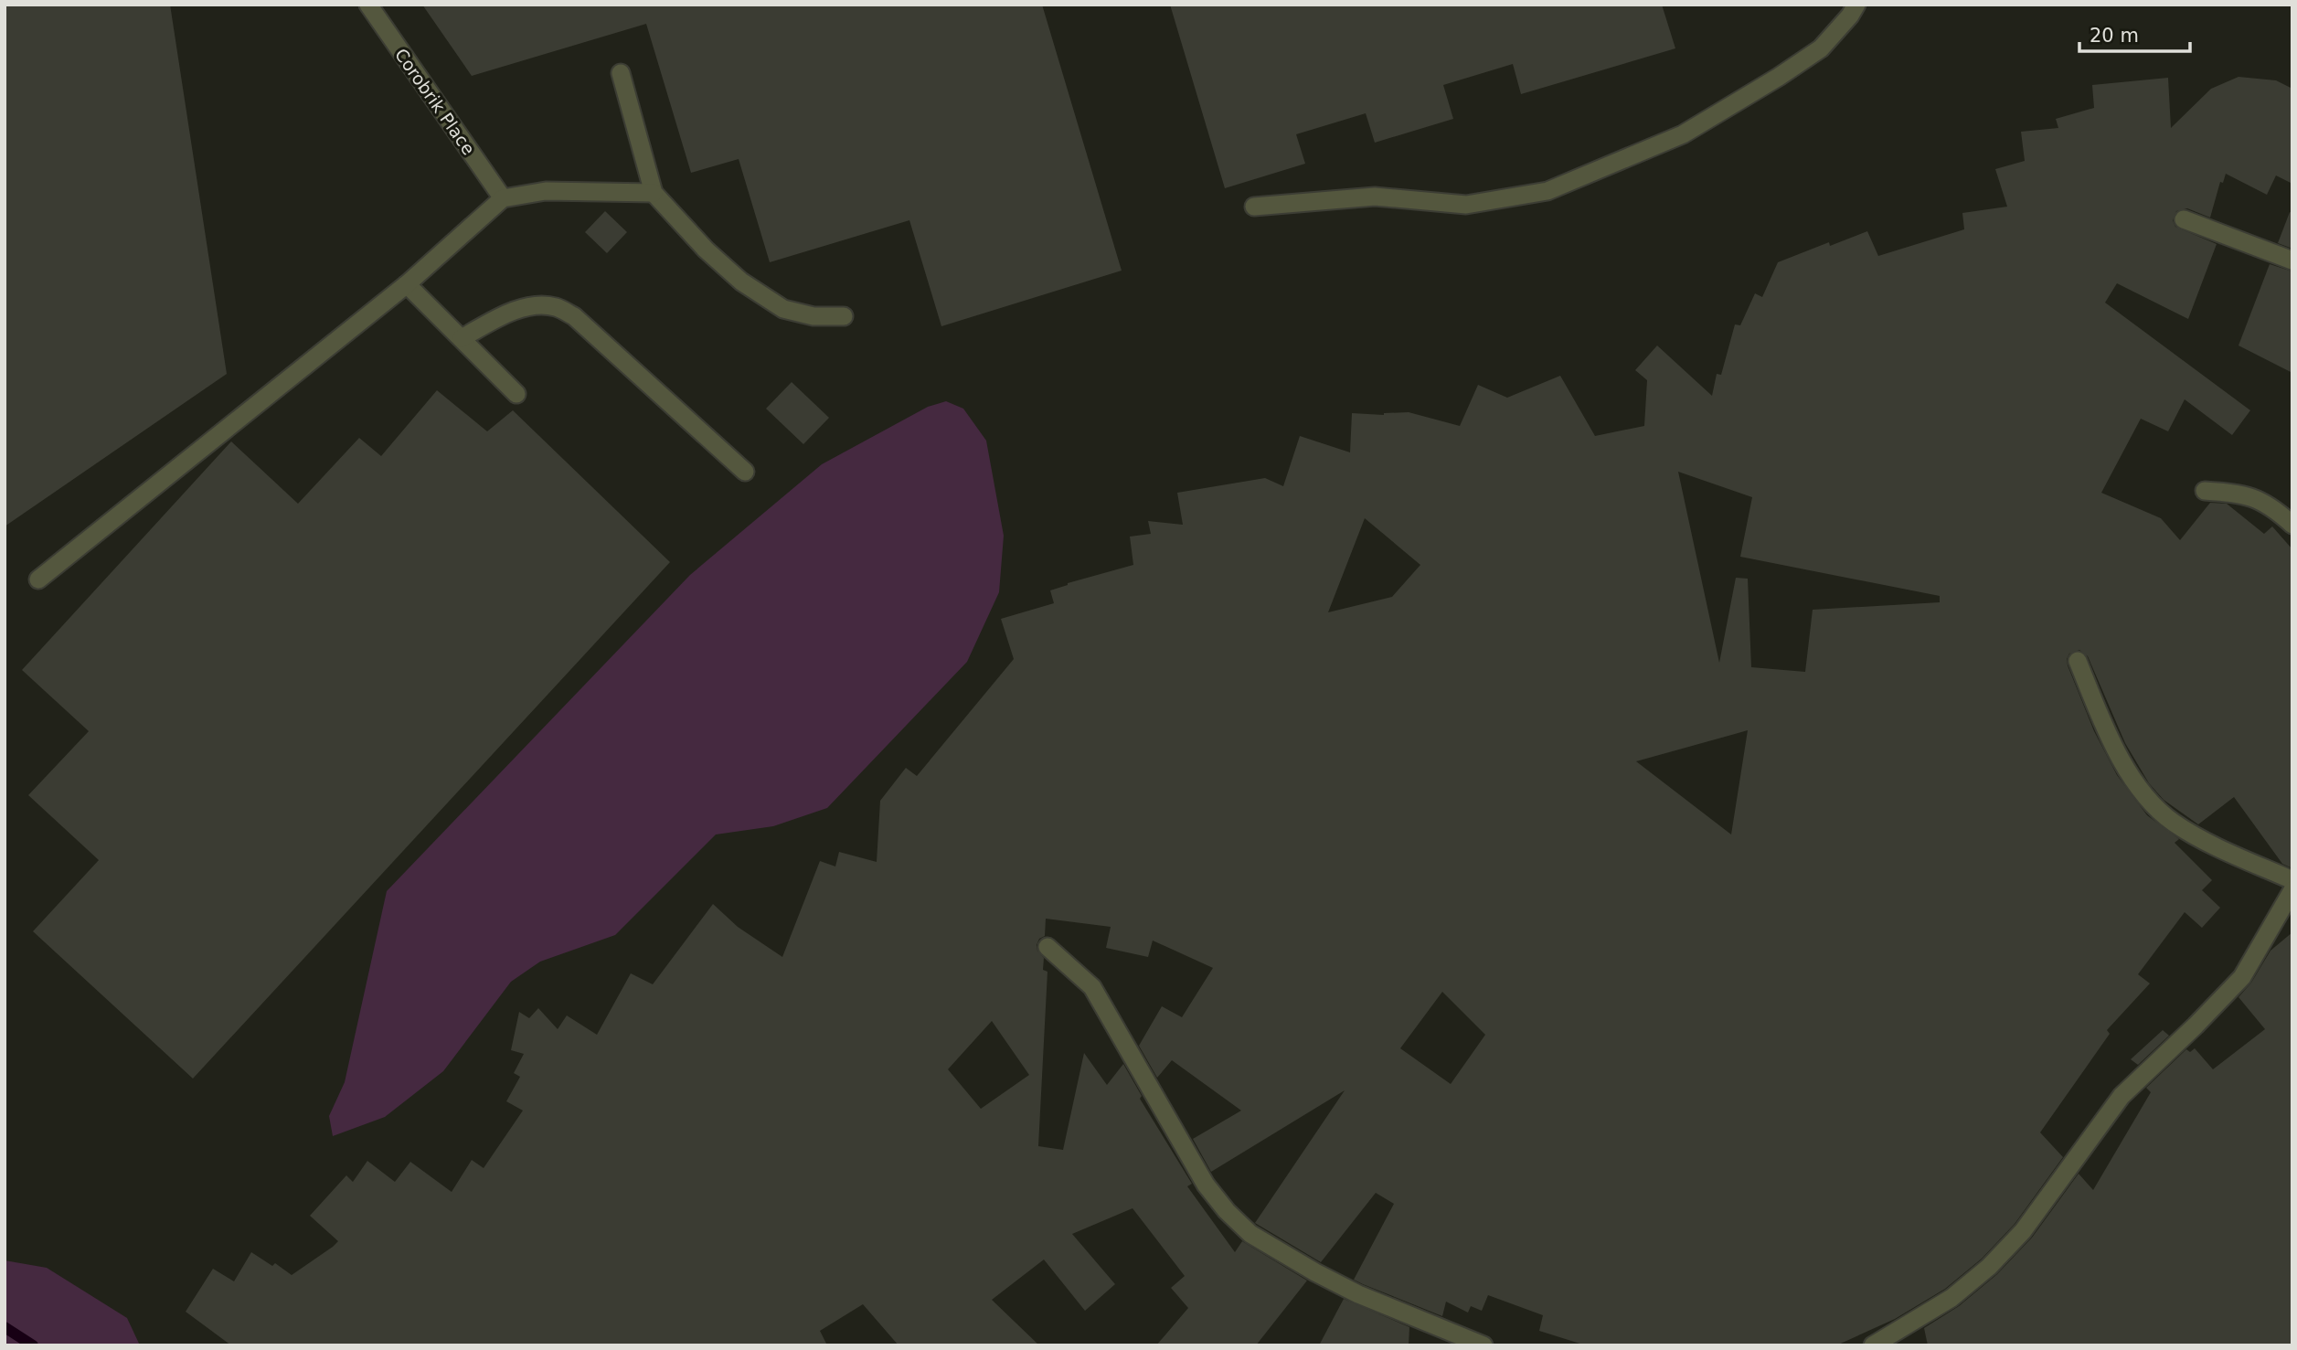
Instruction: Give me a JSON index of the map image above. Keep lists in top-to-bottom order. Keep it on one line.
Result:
{"streets":{"street":["Corobrik Place"]},"scale_bar":"20 m"}
